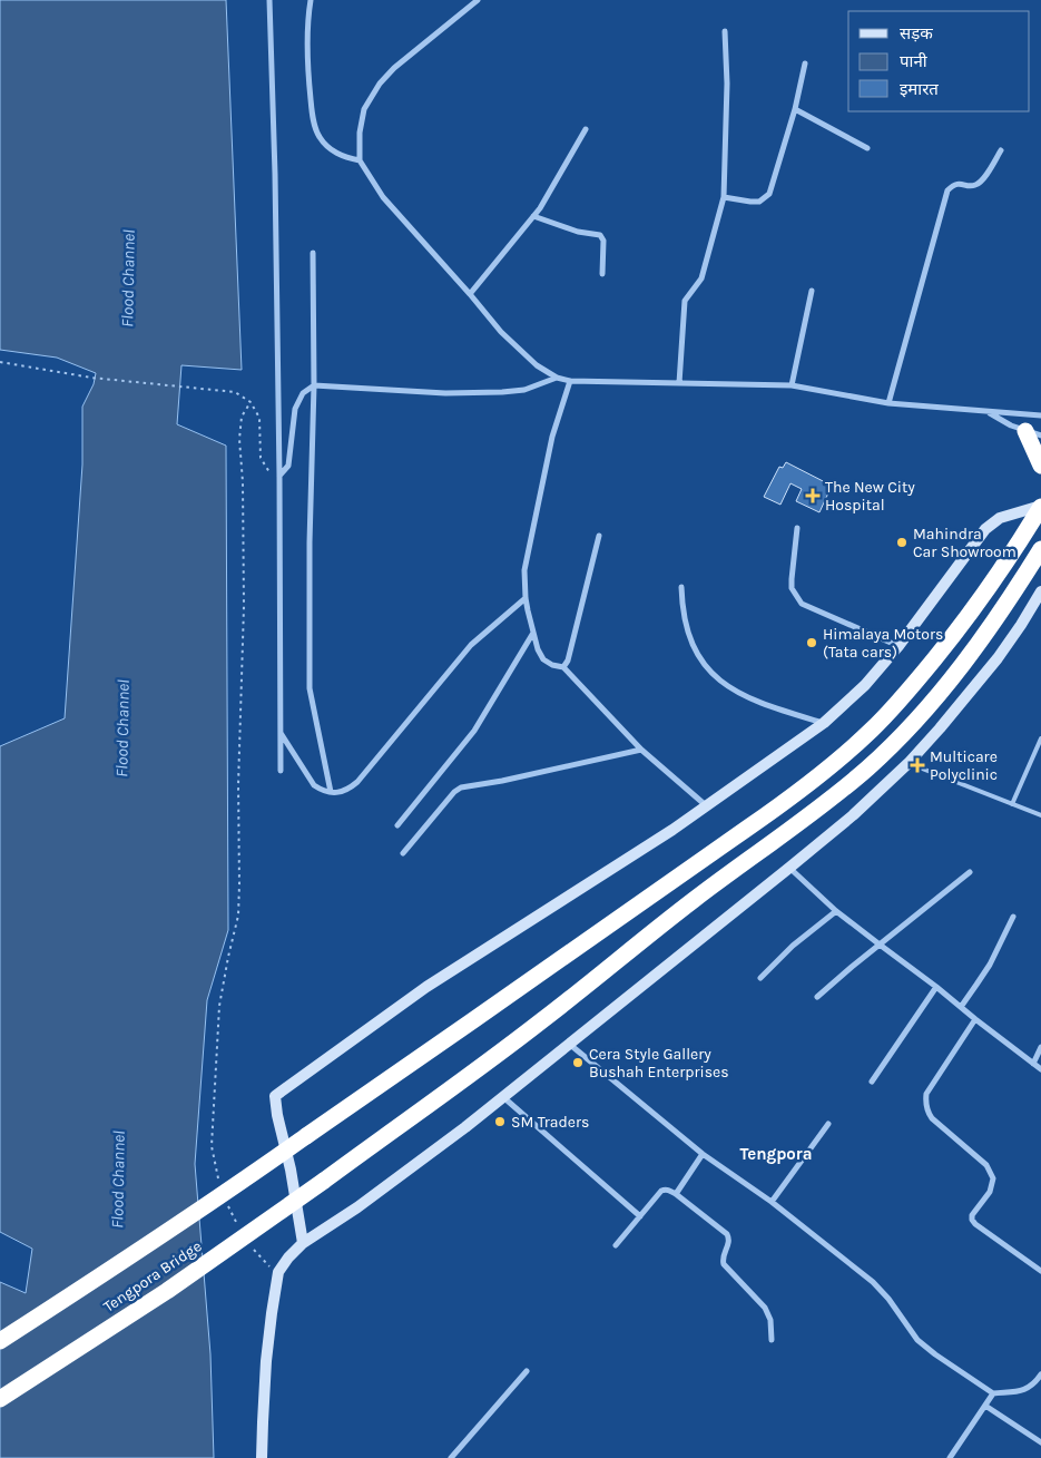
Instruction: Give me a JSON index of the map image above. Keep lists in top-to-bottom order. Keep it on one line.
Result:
{"streets":{"highway":["Tengpora Bridge"]},"districts":["Tengpora"],"water":["Flood Channel"],"places":{"health":["The New City Hospital","Multicare Polyclinic"],"other":["Mahindra Car Showroom","Himalaya Motors (Tata cars)","Cera Style Gallery Bushah Enterprises","SM Traders"]},"legend":["सड़क","पानी","इमारत"]}
